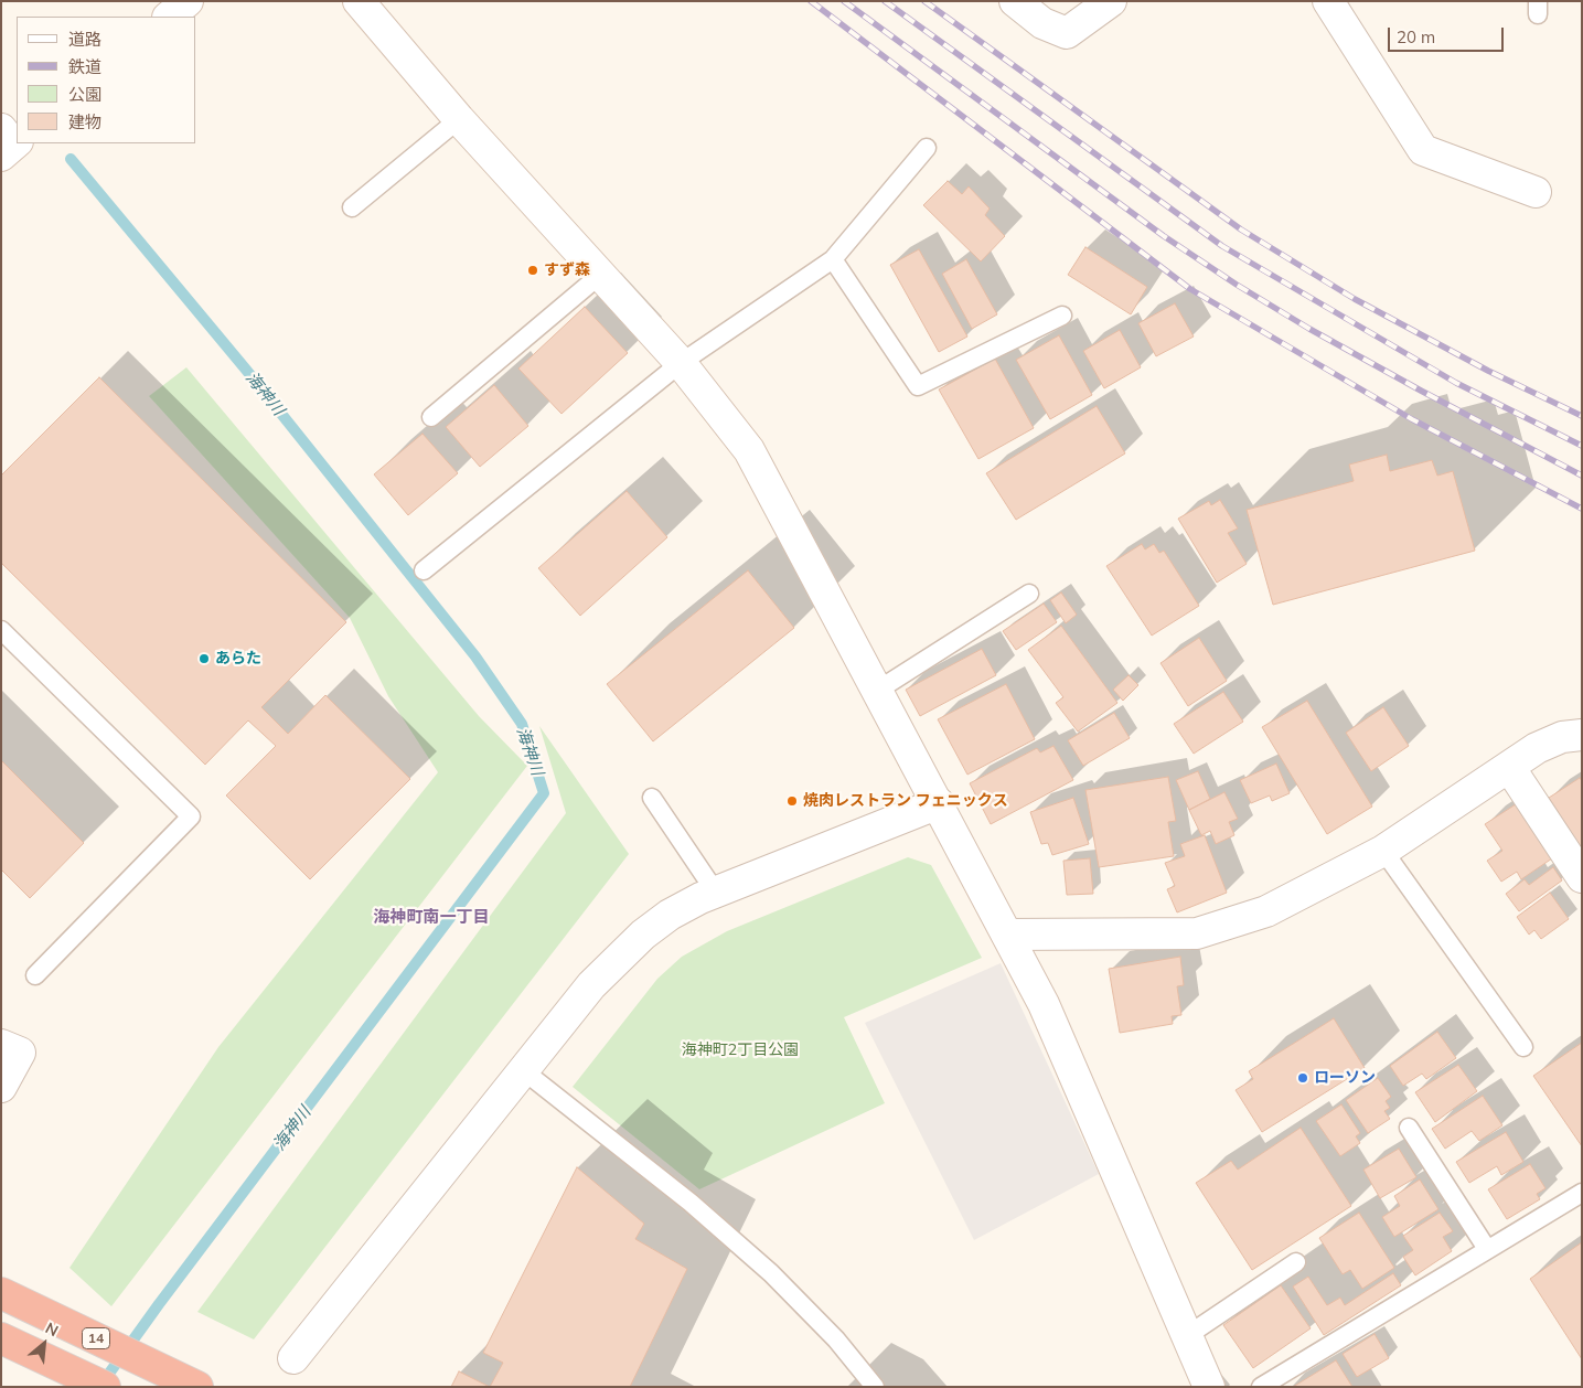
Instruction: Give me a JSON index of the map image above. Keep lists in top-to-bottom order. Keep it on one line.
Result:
{"streets":{"highway":["14"]},"districts":["海神町南一丁目"],"water":["海神川"],"parks":["海神町2丁目公園"],"places":["すず森","あらた","焼肉レストラン フェニックス","ローソン"],"legend":["道路","鉄道","公園","建物"],"scale_bar":"20 m","north":"top right"}
